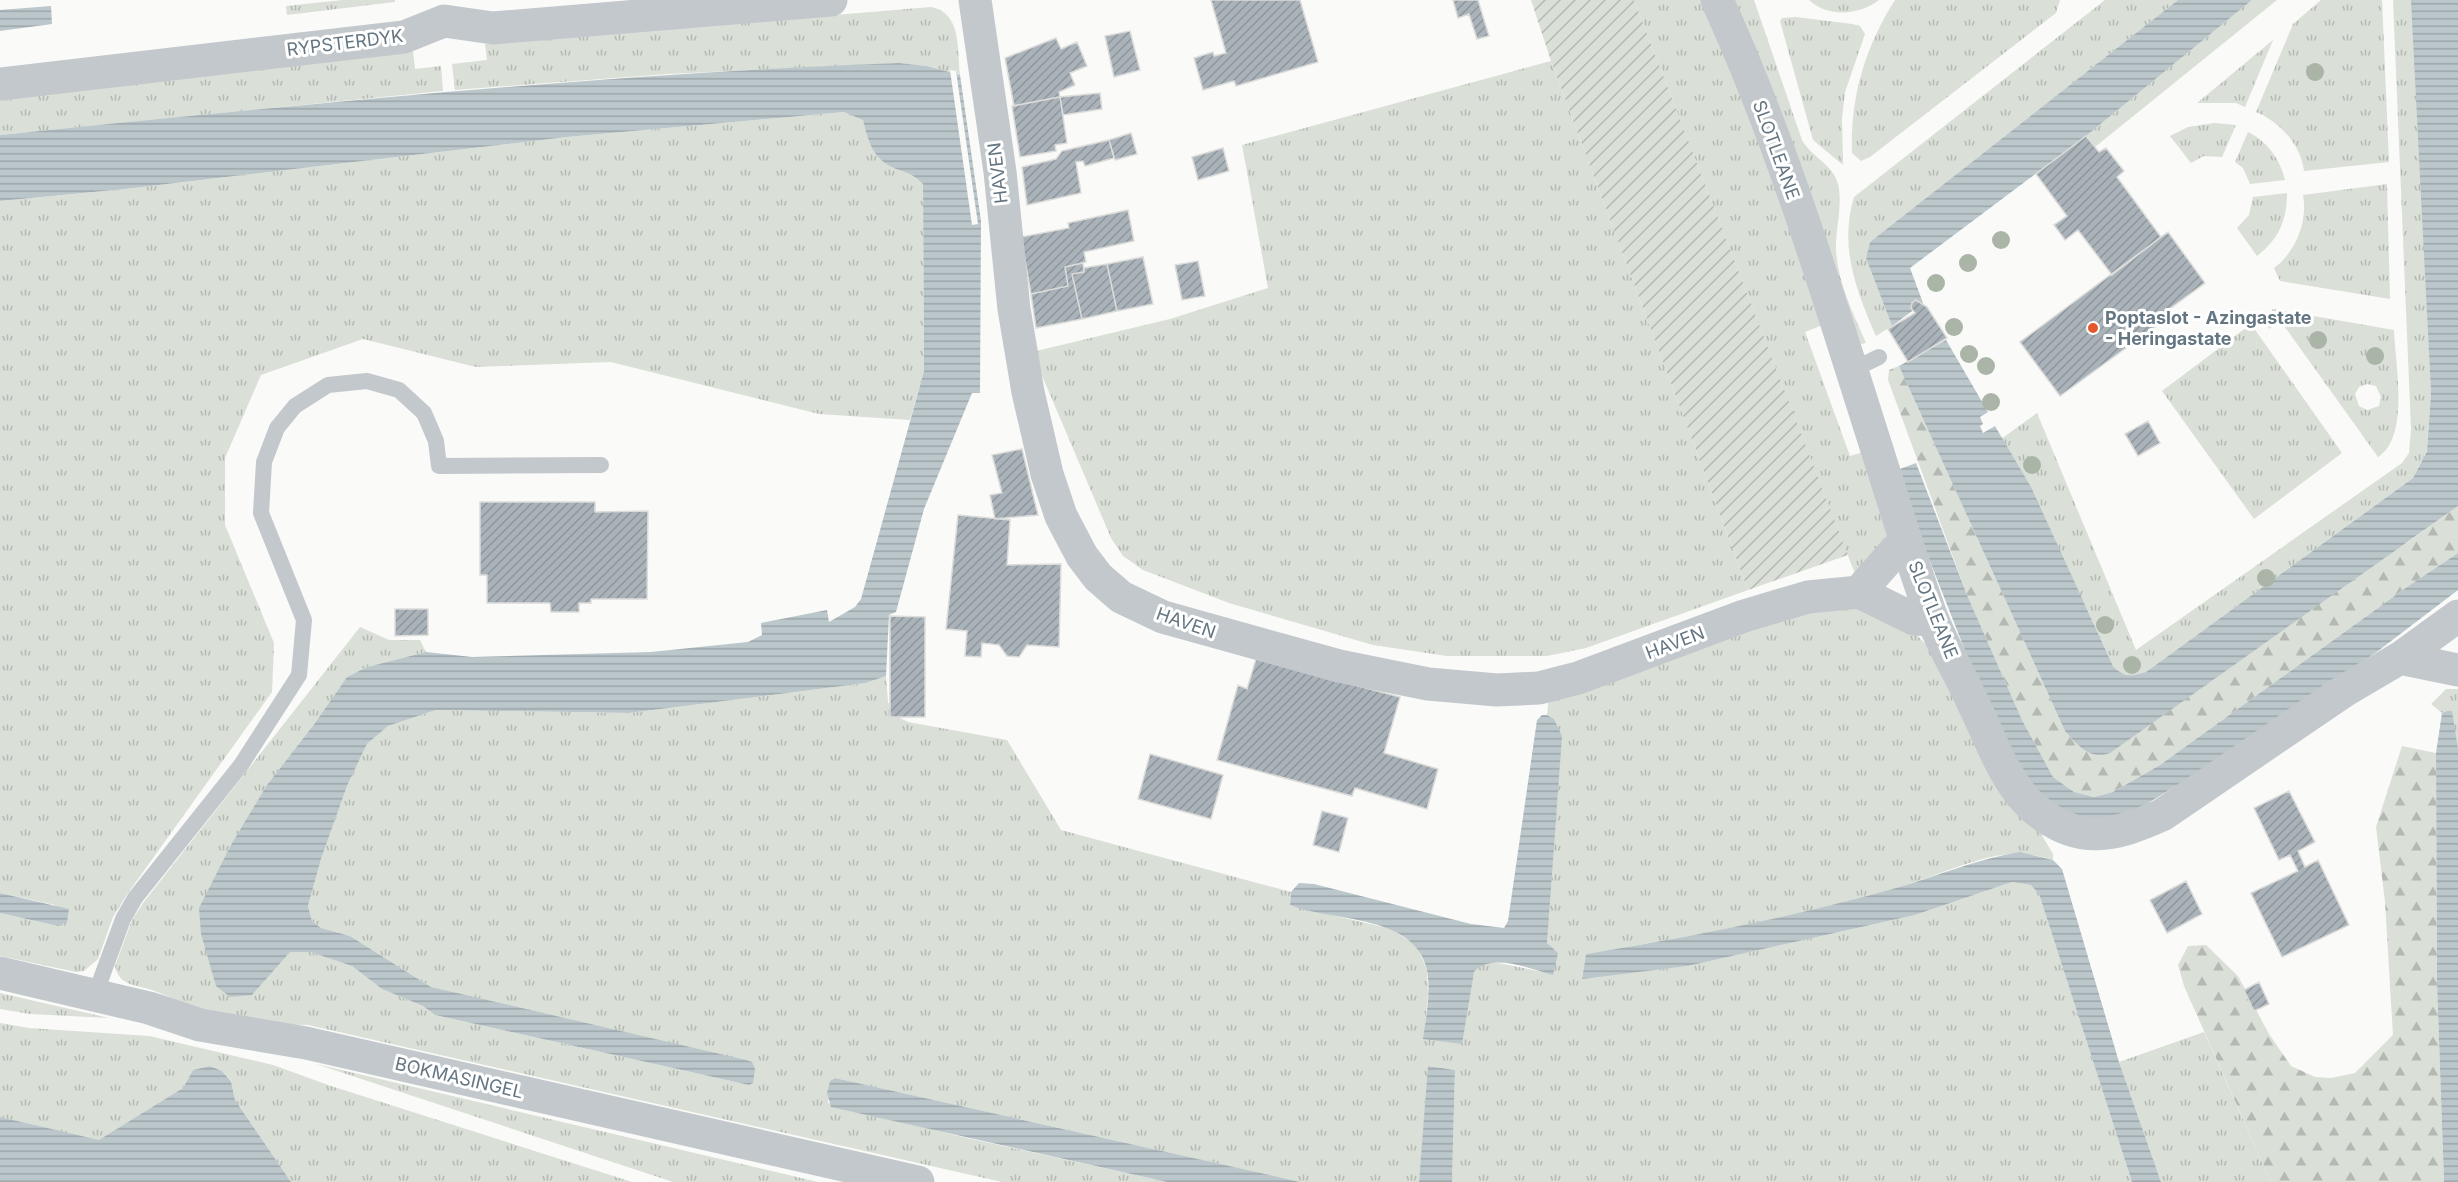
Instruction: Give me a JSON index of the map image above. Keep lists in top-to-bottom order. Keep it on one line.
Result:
{"streets":{"street":["RYPSTERDYK","SLOTLEANE","HAVEN","BOKMASINGEL"]},"places":["Poptaslot - Azingastate - Heringastate"]}
